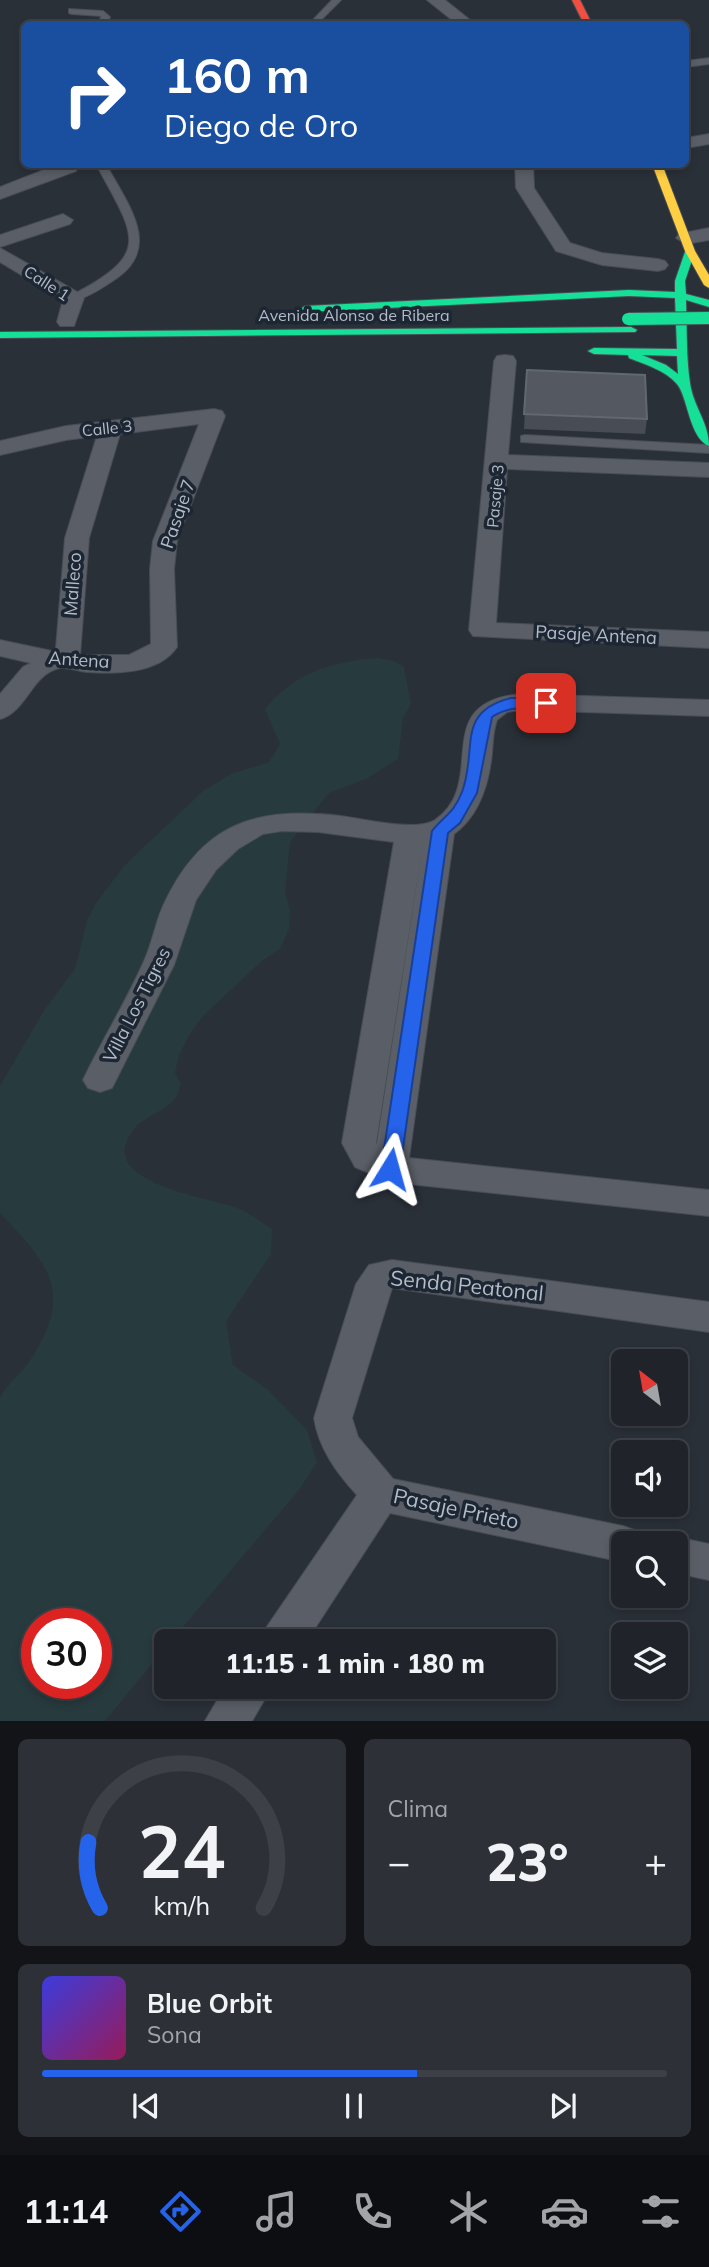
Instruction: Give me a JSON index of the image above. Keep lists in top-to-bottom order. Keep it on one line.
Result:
{"streets":{"main road":["Avenida Alonso de Ribera"],"street":["Calle 1","Calle 3","Pasaje 3","Pasaje 7","Malleco","Pasaje Antena","Antena","Villa Los Tigres","Senda Peatonal","Pasaje Prieto"]},"crossings":[["Calle 1","Avenida Alonso de Ribera"],["Calle 3","Pasaje 7"],["Calle 3","Malleco"],["Pasaje 3","Pasaje Antena"],["Pasaje 7","Antena"],["Malleco","Antena"],["Senda Peatonal","Pasaje Prieto"]],"north":"top left","page":{"turn":["160 m","Diego de Oro"],"limit":"30","trip":"11:15 · 1 min · 180 m","tile":"Clima","heat":["−","23°","+"],"song":["Blue Orbit","Sona"],"tabs":"11:14","gauge":["24","km/h"]}}
